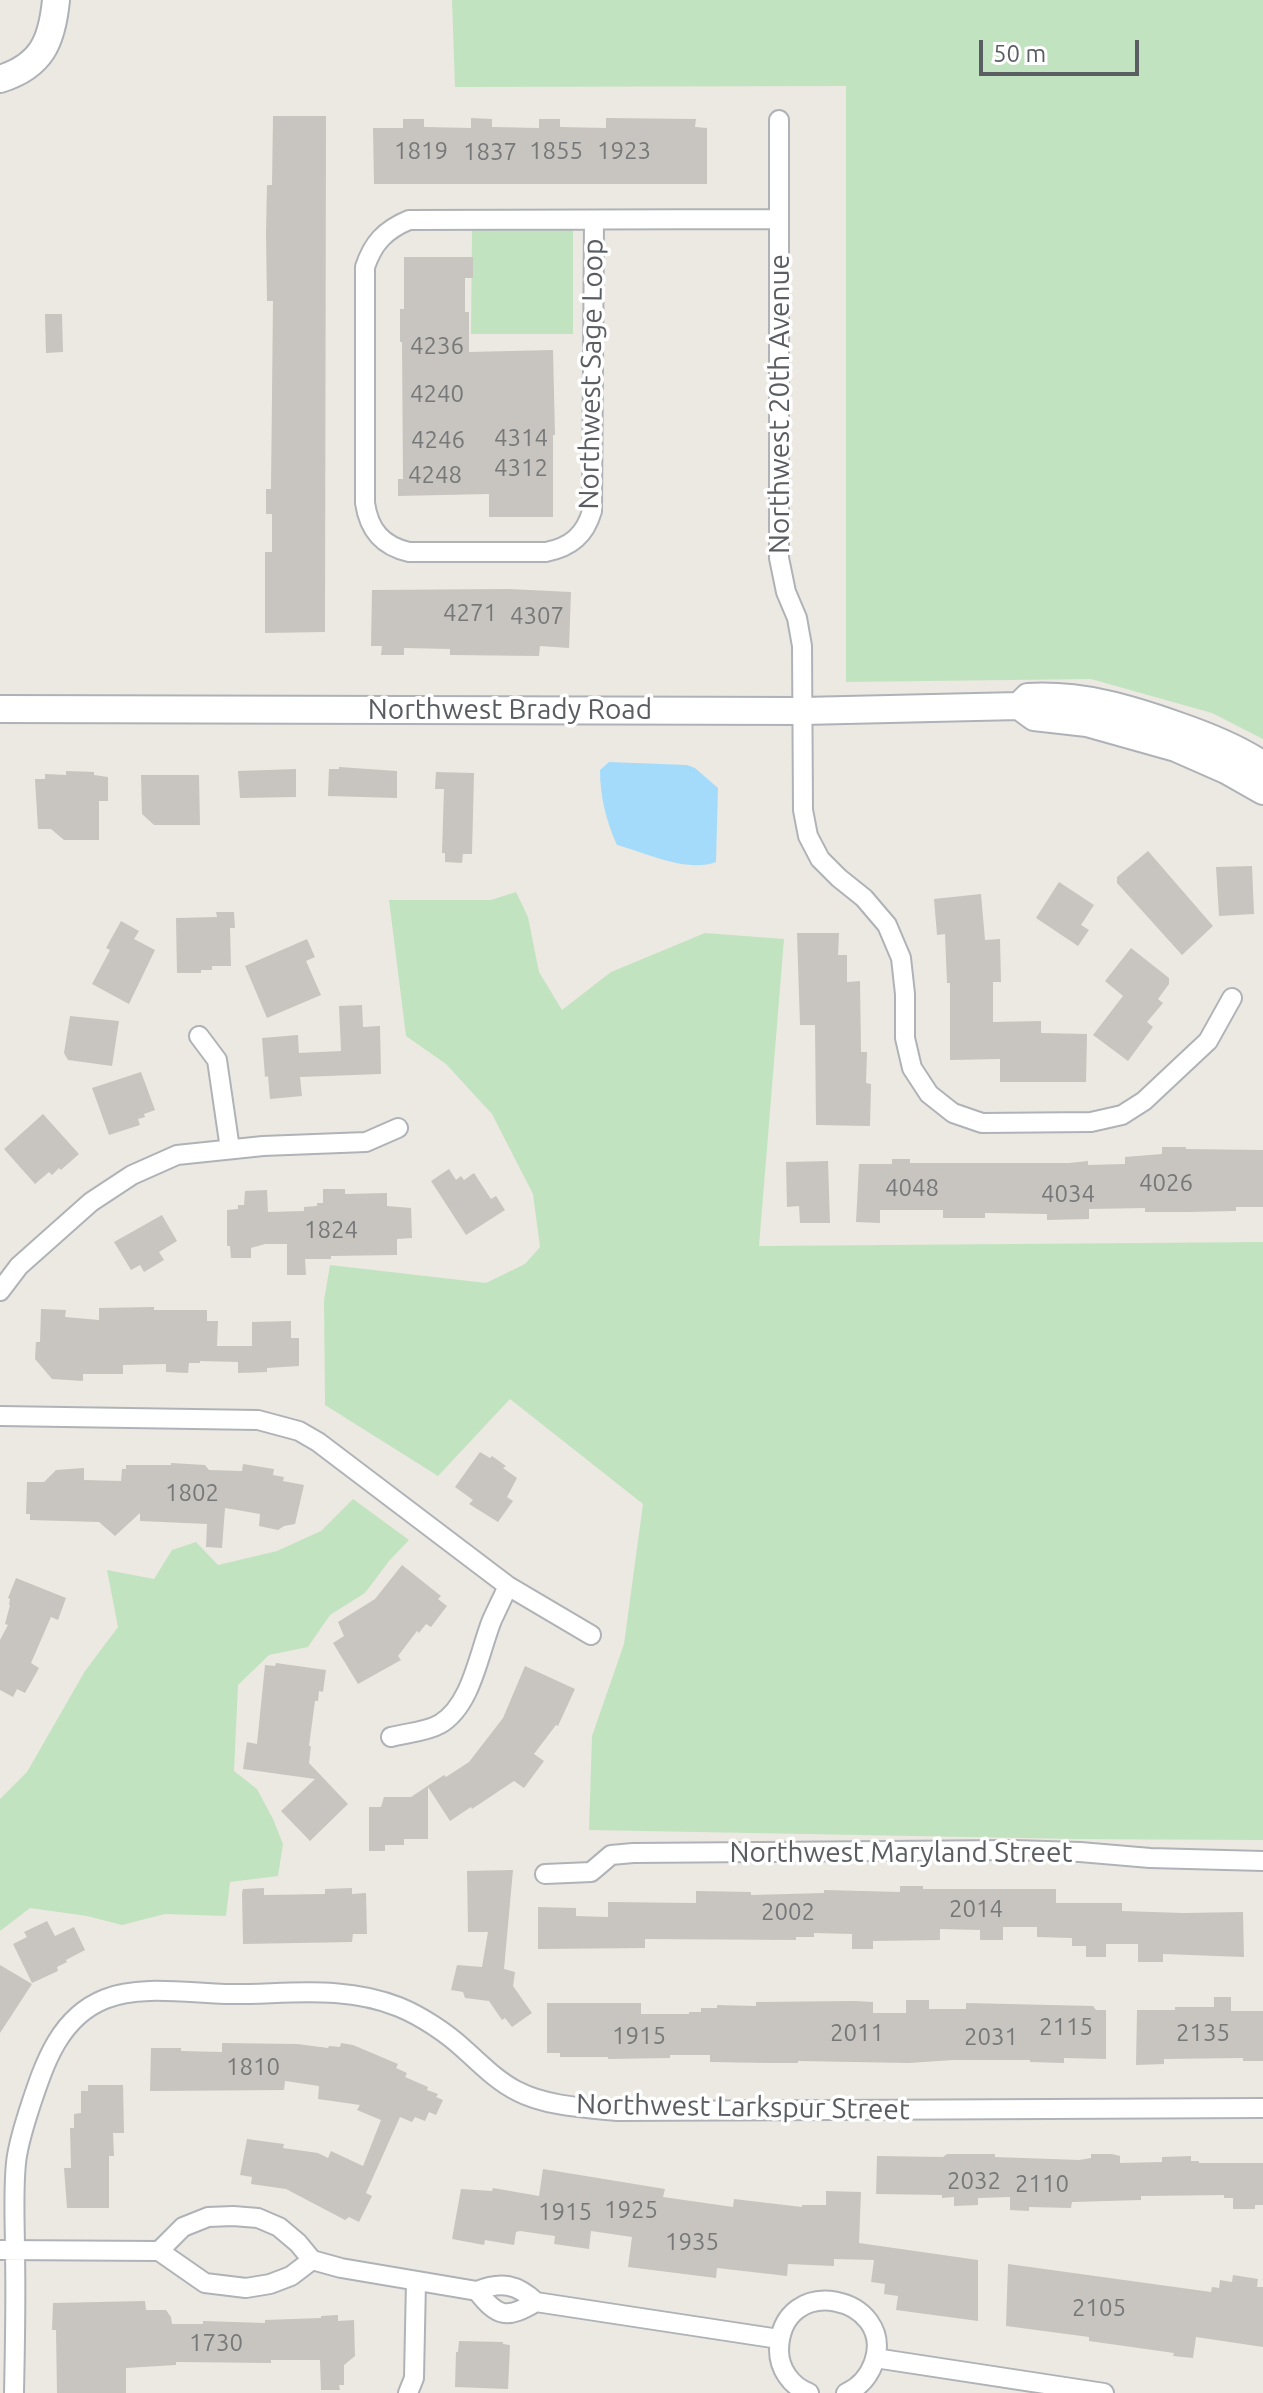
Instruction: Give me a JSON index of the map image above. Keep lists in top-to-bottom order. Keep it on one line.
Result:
{"streets":{"main road":["Northwest Brady Road"],"street":["Northwest Sage Loop","Northwest 20th Avenue","Northwest Maryland Street","Northwest Larkspur Street"]},"crossings":[["Northwest 20th Avenue","Northwest Brady Road"]],"house_numbers":["1819","1855","1923","1837","4236","4240","4314","4246","4312","4248","4271","4307","4026","4048","4034","1824","1802","2014","2002","2115","2011","2135","1915","2031","1810","2032","2110","1925","1915","1935","2105","1730"],"scale_bar":"50 m"}
